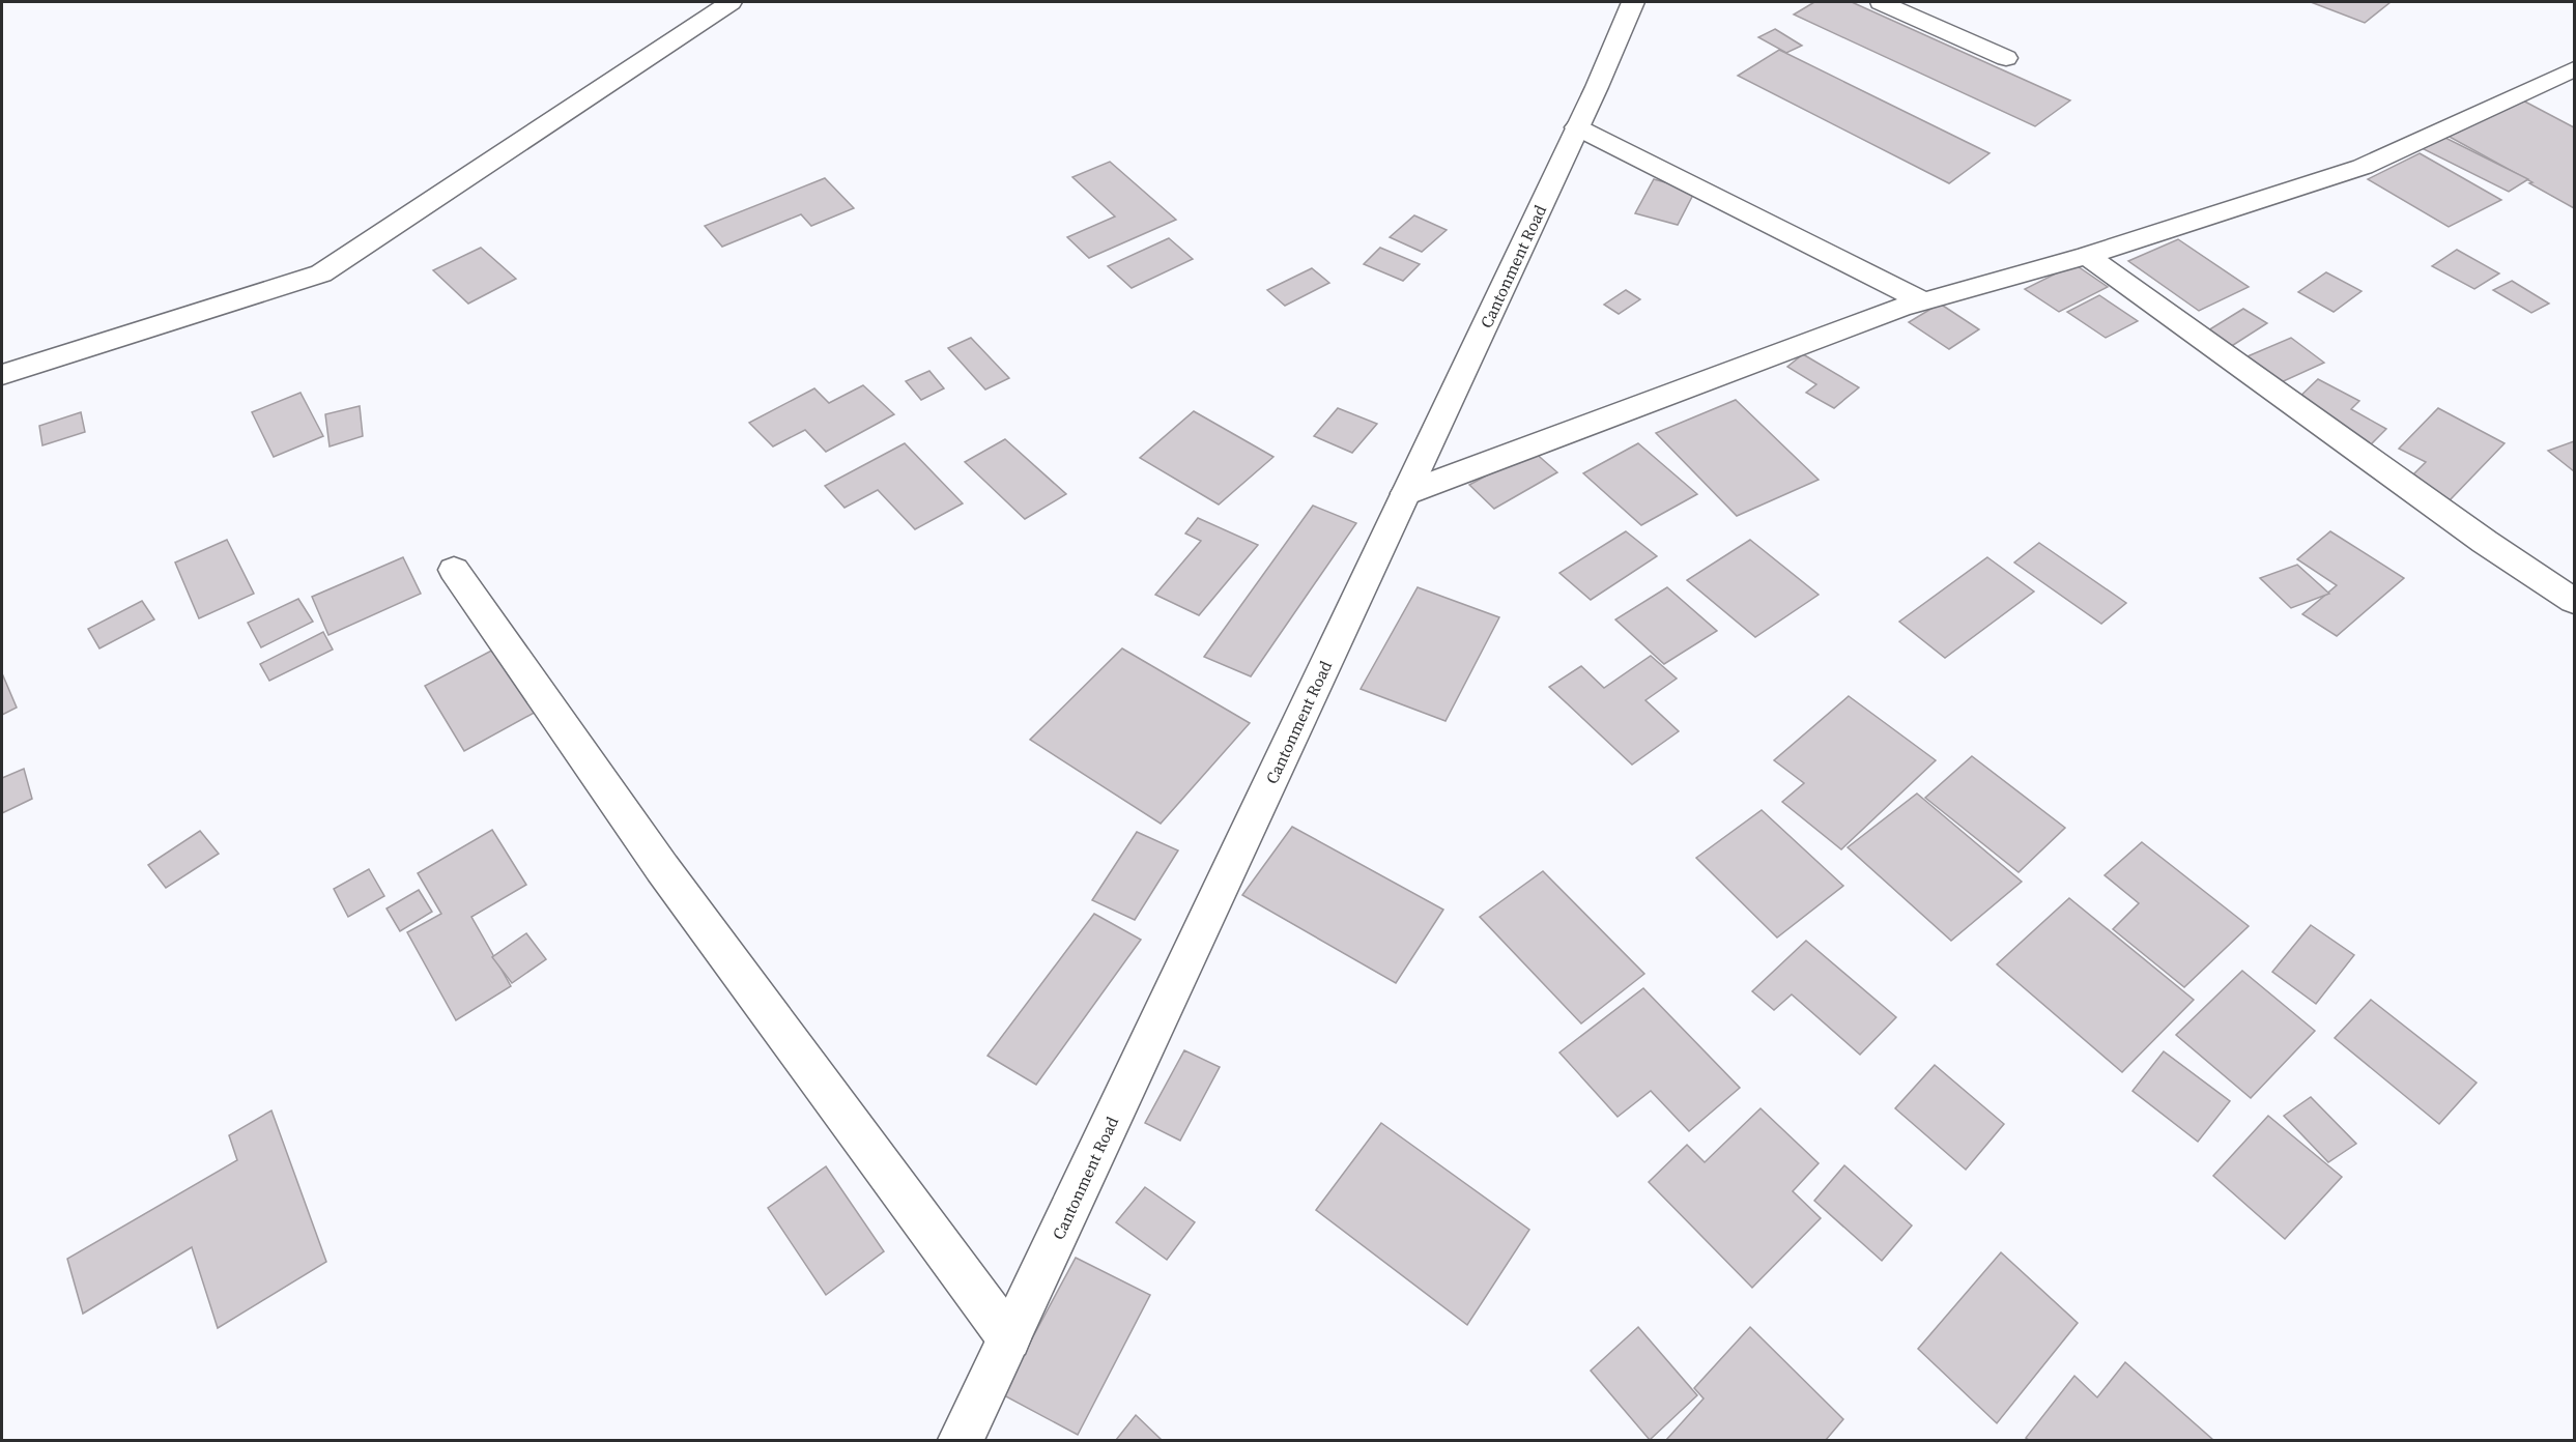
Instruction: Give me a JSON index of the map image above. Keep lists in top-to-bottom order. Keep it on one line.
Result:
{"streets":{"street":["Cantonment Road"]}}
